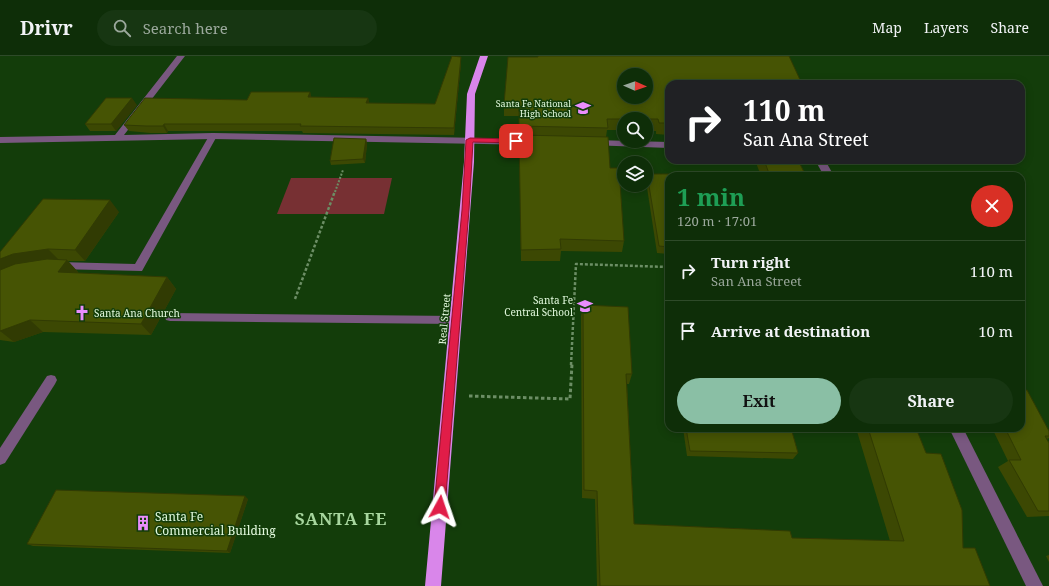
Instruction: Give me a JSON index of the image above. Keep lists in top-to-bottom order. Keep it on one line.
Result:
{"streets":{"highway":["Real Street"]},"districts":["SANTA FE"],"places":{"school or university":["Santa Fe National High School","Santa Fe Central School"],"church":["Santa Ana Church"],"building":["Santa Fe Commercial Building"]},"north":"right","page":{"header":"Drivr","search":"Search here","nav":["Map","Layers","Share"],"turn":["110 m","San Ana Street"],"heading":["1 min","120 m · 17:01"],"list":[{"name":"Turn right","note":"San Ana Street","value":"110 m"},{"name":"Arrive at destination","value":"10 m"}],"buttons":["Exit","Share"]}}
